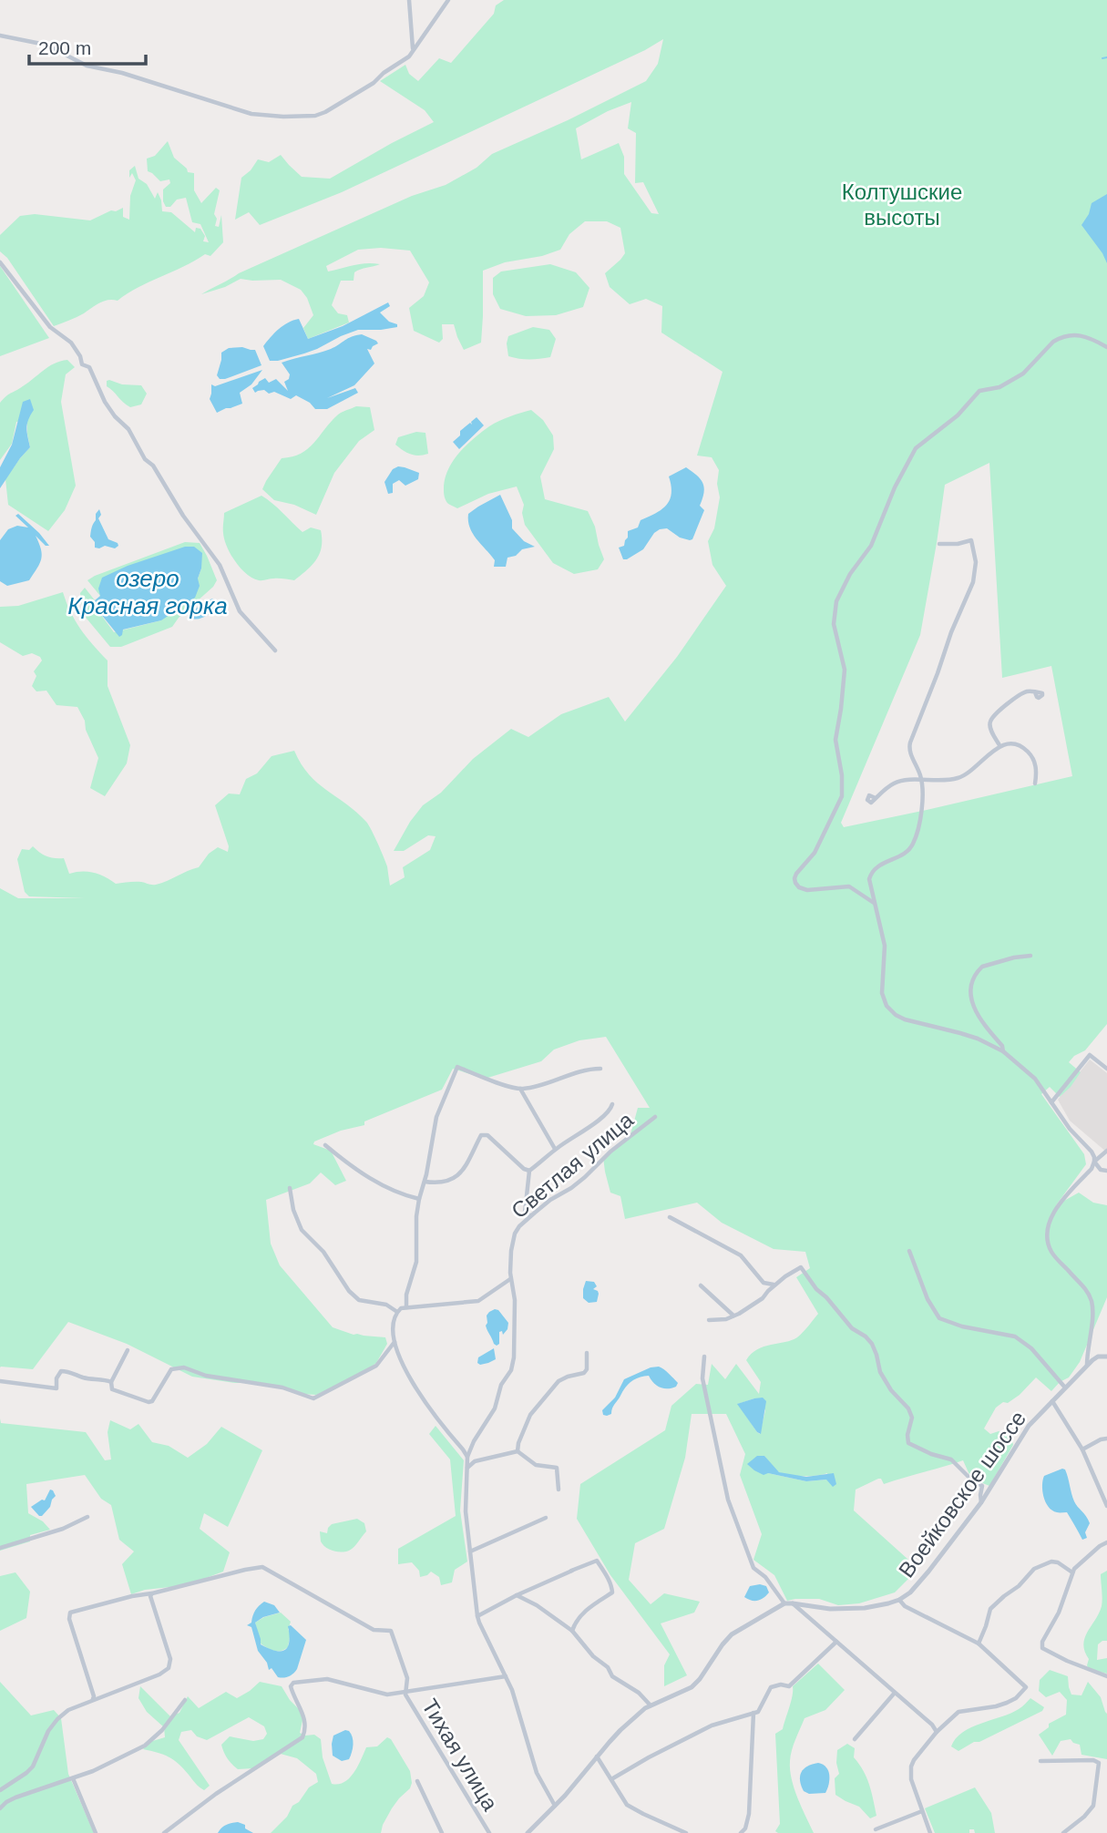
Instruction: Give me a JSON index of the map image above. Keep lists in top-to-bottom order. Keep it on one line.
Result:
{"streets":{"street":["Светлая улица","Воейковское шоссе","Тихая улица"]},"water":["озеро Красная горка"],"parks":["Колтушские высоты"],"scale_bar":"200 m"}
